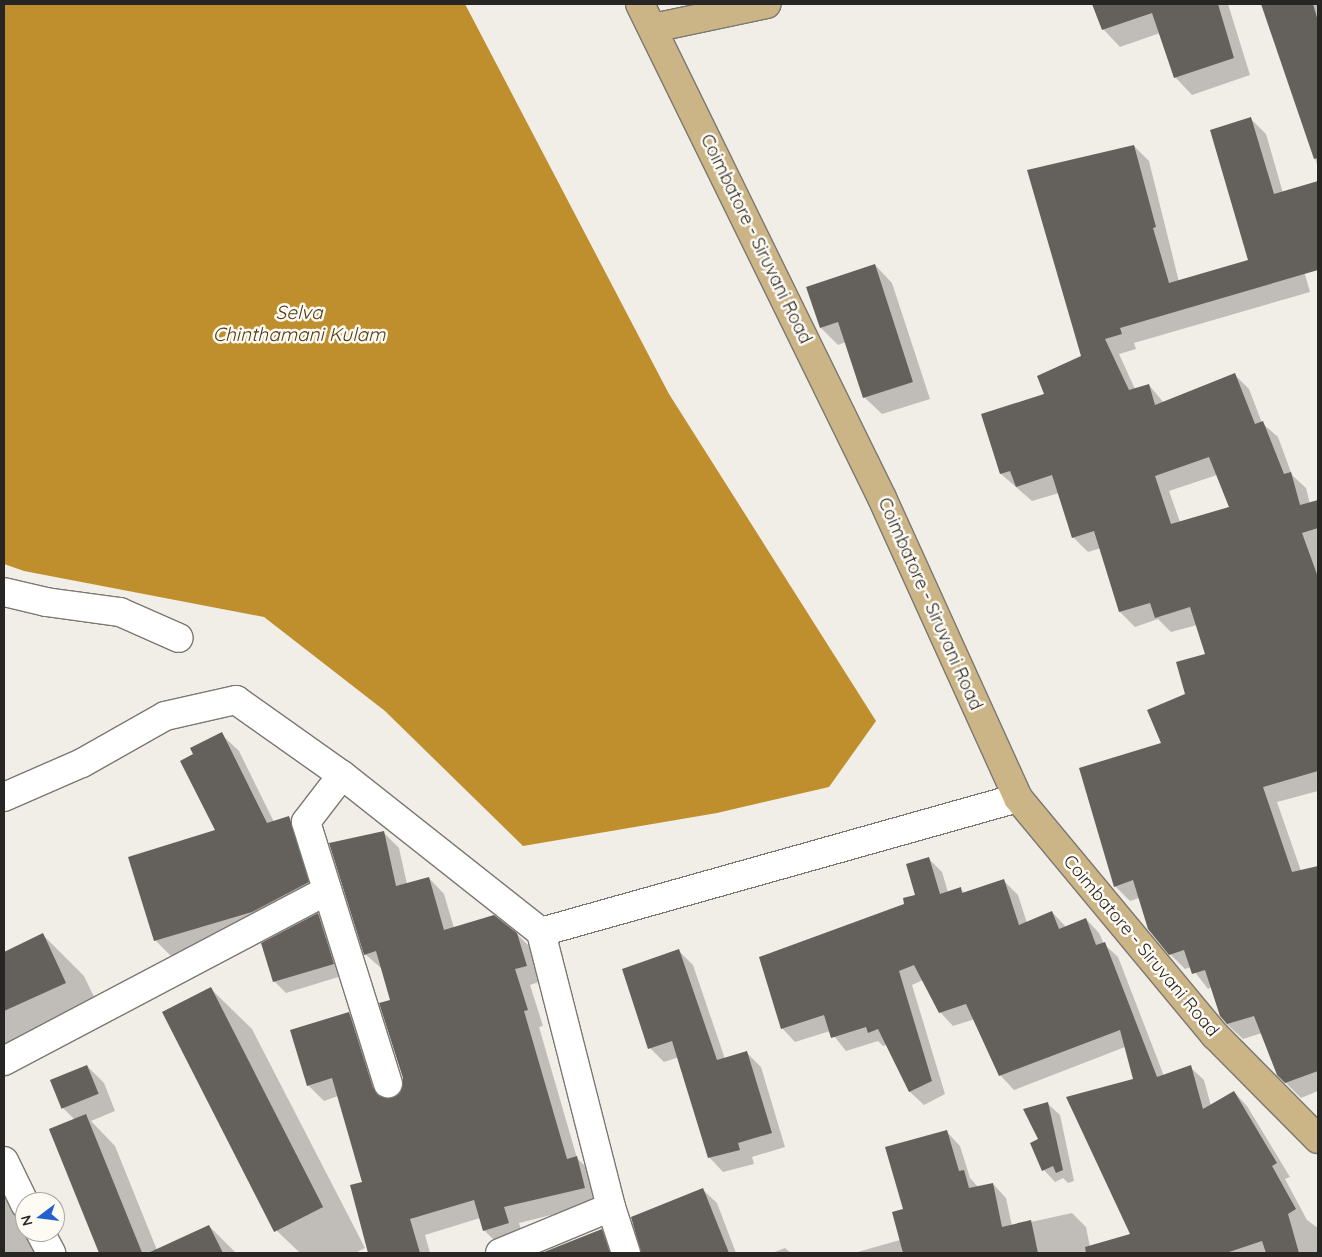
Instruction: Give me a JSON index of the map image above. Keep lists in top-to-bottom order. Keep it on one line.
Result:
{"streets":{"main road":["Coimbatore - Siruvani Road"]},"water":["Selva Chinthamani Kulam"],"north":"left"}
